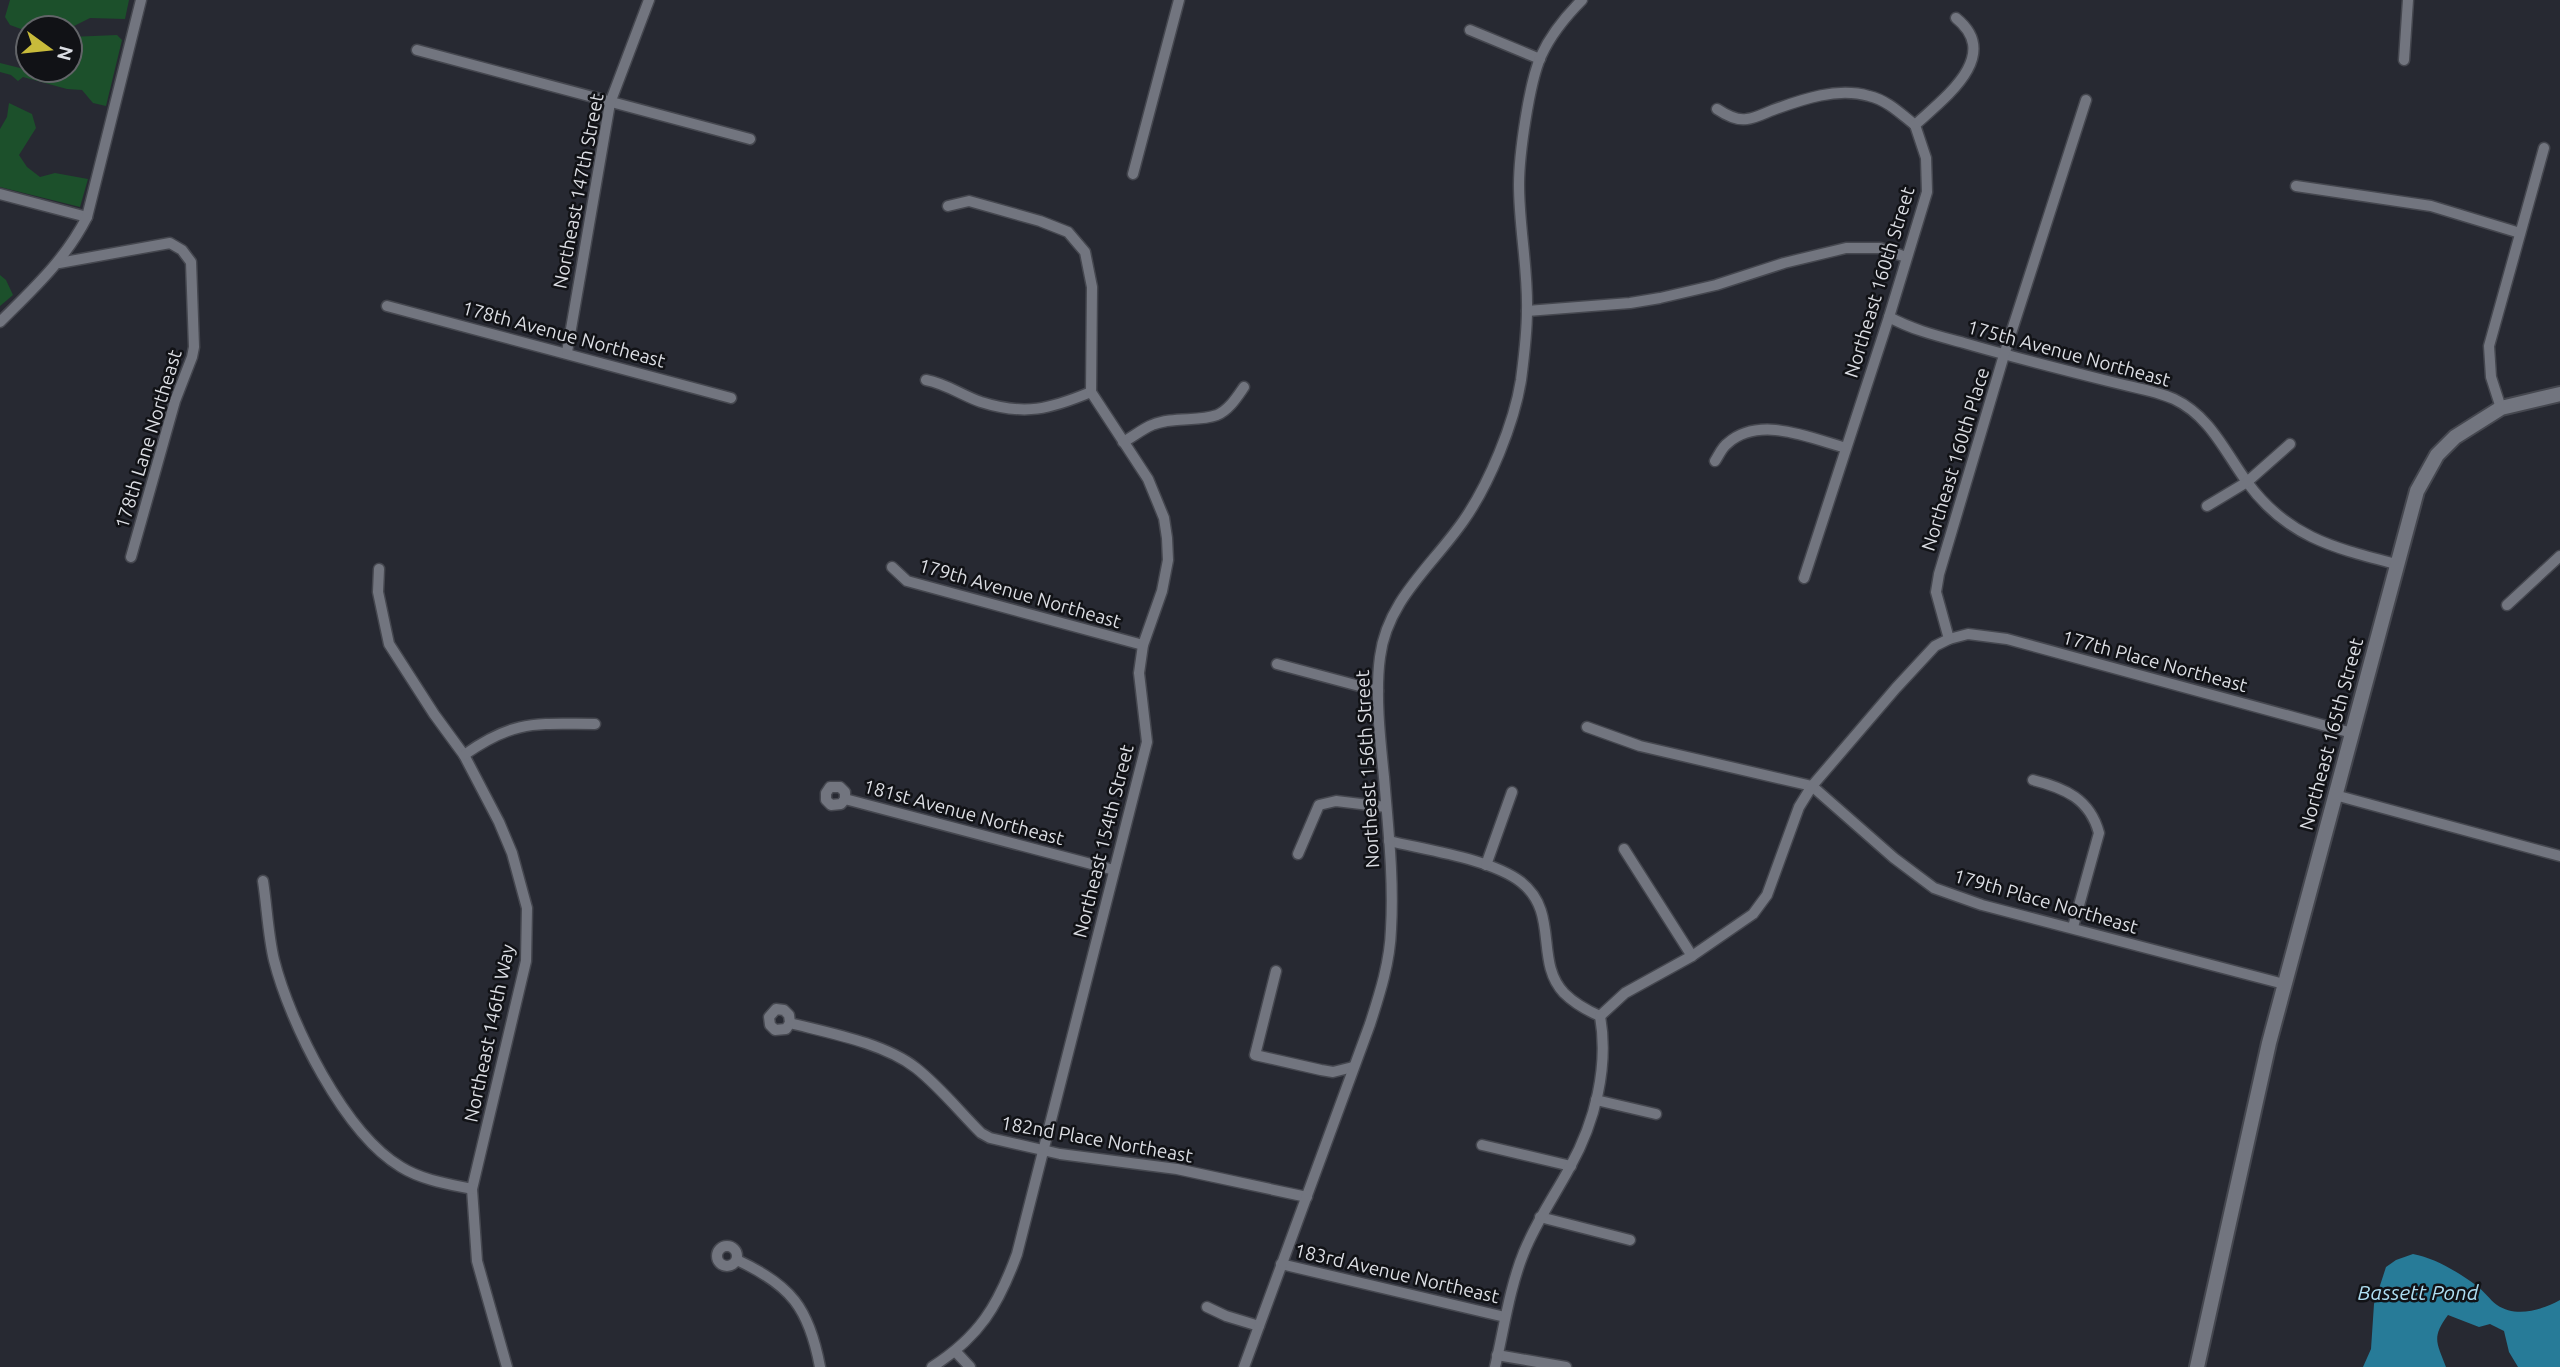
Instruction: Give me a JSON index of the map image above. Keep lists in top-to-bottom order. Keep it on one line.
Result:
{"streets":{"street":["Northeast 147th Street","Northeast 160th Street","178th Avenue Northeast","175th Avenue Northeast","178th Lane Northeast","Northeast 160th Place","179th Avenue Northeast","177th Place Northeast","Northeast 165th Street","Northeast 156th Street","181st Avenue Northeast","Northeast 154th Street","179th Place Northeast","Northeast 146th Way","182nd Place Northeast","183rd Avenue Northeast"]},"crossings":[["Northeast 147th Street","178th Avenue Northeast"],["Northeast 160th Street","175th Avenue Northeast"],["175th Avenue Northeast","Northeast 160th Place"],["175th Avenue Northeast","Northeast 165th Street"],["Northeast 160th Place","177th Place Northeast"],["179th Avenue Northeast","Northeast 154th Street"],["177th Place Northeast","Northeast 165th Street"],["Northeast 165th Street","179th Place Northeast"],["Northeast 156th Street","182nd Place Northeast"],["Northeast 156th Street","183rd Avenue Northeast"],["181st Avenue Northeast","Northeast 154th Street"],["Northeast 154th Street","182nd Place Northeast"]],"water":["Bassett Pond"],"north":"right"}
